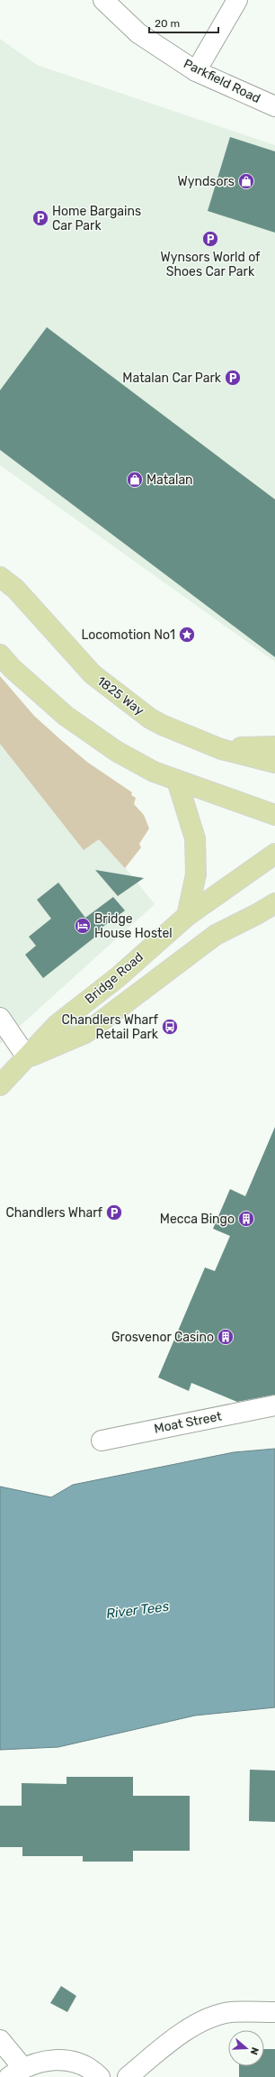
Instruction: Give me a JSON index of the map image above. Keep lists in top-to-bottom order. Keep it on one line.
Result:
{"streets":{"main road":["1825 Way","Bridge Road"],"street":["Parkfield Road","Moat Street"]},"water":["River Tees"],"places":{"shop":["Wyndsors","Matalan"],"parking":["Home Bargains Car Park","Wynsors World of Shoes Car Park","Matalan Car Park","Chandlers Wharf"],"place":["Locomotion No1"],"hotel":["Bridge House Hostel"],"bus stop":["Chandlers Wharf Retail Park"],"building":["Mecca Bingo","Grosvenor Casino"]},"scale_bar":"20 m","north":"right"}
